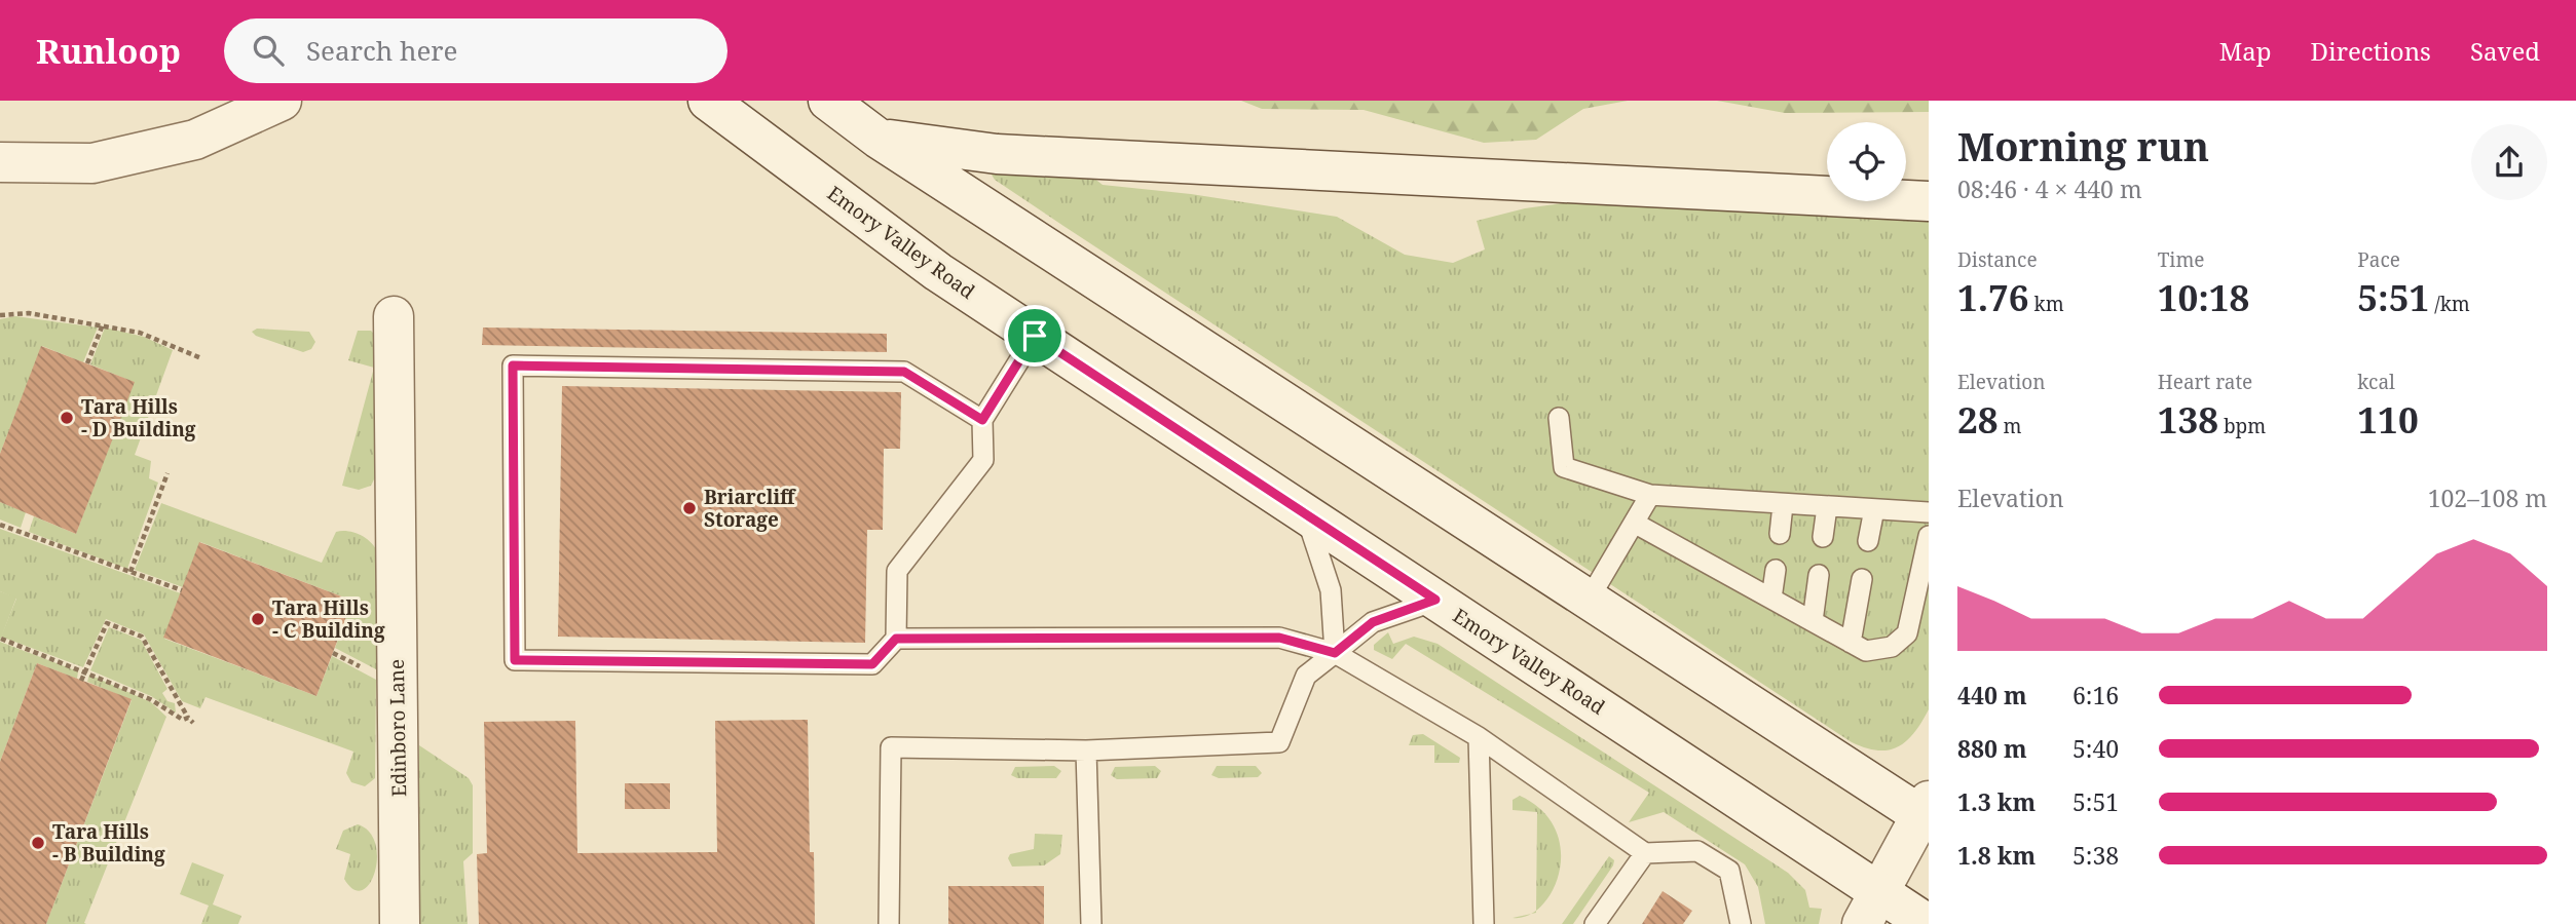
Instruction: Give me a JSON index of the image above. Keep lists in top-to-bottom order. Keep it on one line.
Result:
{"streets":{"main road":["Emory Valley Road","Edinboro Lane"]},"places":["Tara Hills - D Building","Briarcliff Storage","Tara Hills - C Building","Tara Hills - B Building"],"page":{"header":"Runloop","search":"Search here","nav":["Map","Directions","Saved"],"heading":["Morning run","08:46 · 4 × 440 m"],"stats":[["Distance","1.76 km"],["Time","10:18"],["Pace","5:51 /km"],["Elevation","28 m"],["Heart rate","138 bpm"],["kcal","110"]],"chart":["Elevation","102–108 m"],"list":[{"name":"440 m","note":"6:16"},{"name":"880 m","note":"5:40"},{"name":"1.3 km","note":"5:51"},{"name":"1.8 km","note":"5:38"}]}}
